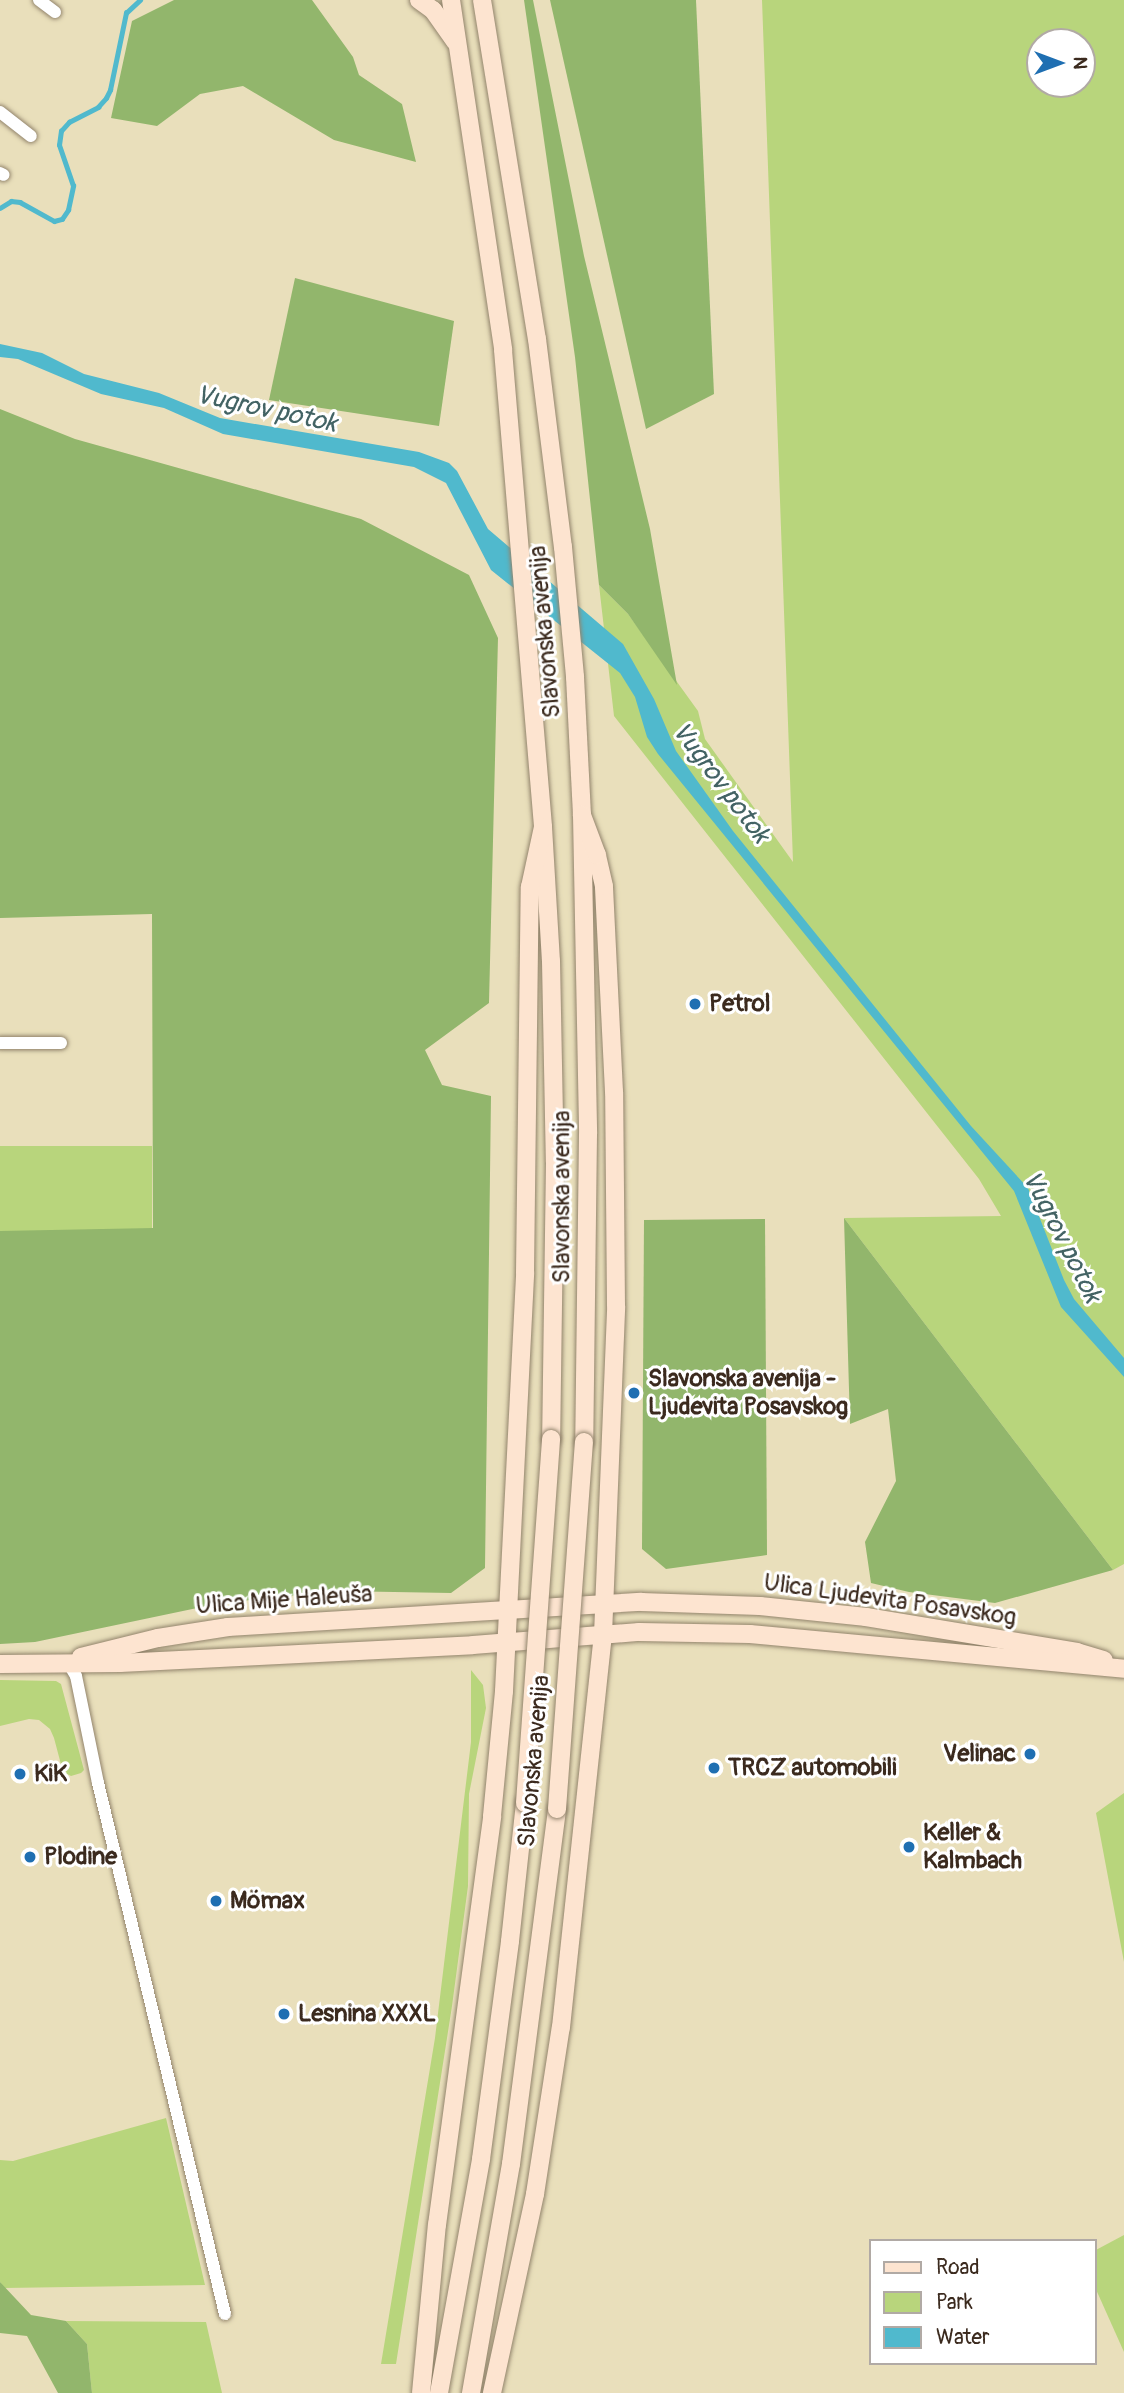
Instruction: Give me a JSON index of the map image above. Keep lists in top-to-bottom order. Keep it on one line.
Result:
{"streets":{"main road":["Slavonska avenija","Ulica Mije Haleuša","Ulica Ljudevita Posavskog"]},"crossings":[["Ulica Mije Haleuša","Ulica Ljudevita Posavskog"]],"water":["Vugrov potok"],"places":["Petrol","Slavonska avenija - Ljudevita Posavskog","Velinac","TRCZ automobili","KiK","Keller & Kalmbach","Plodine","Mömax","Lesnina XXXL"],"legend":["Road","Park","Water"],"north":"right"}
